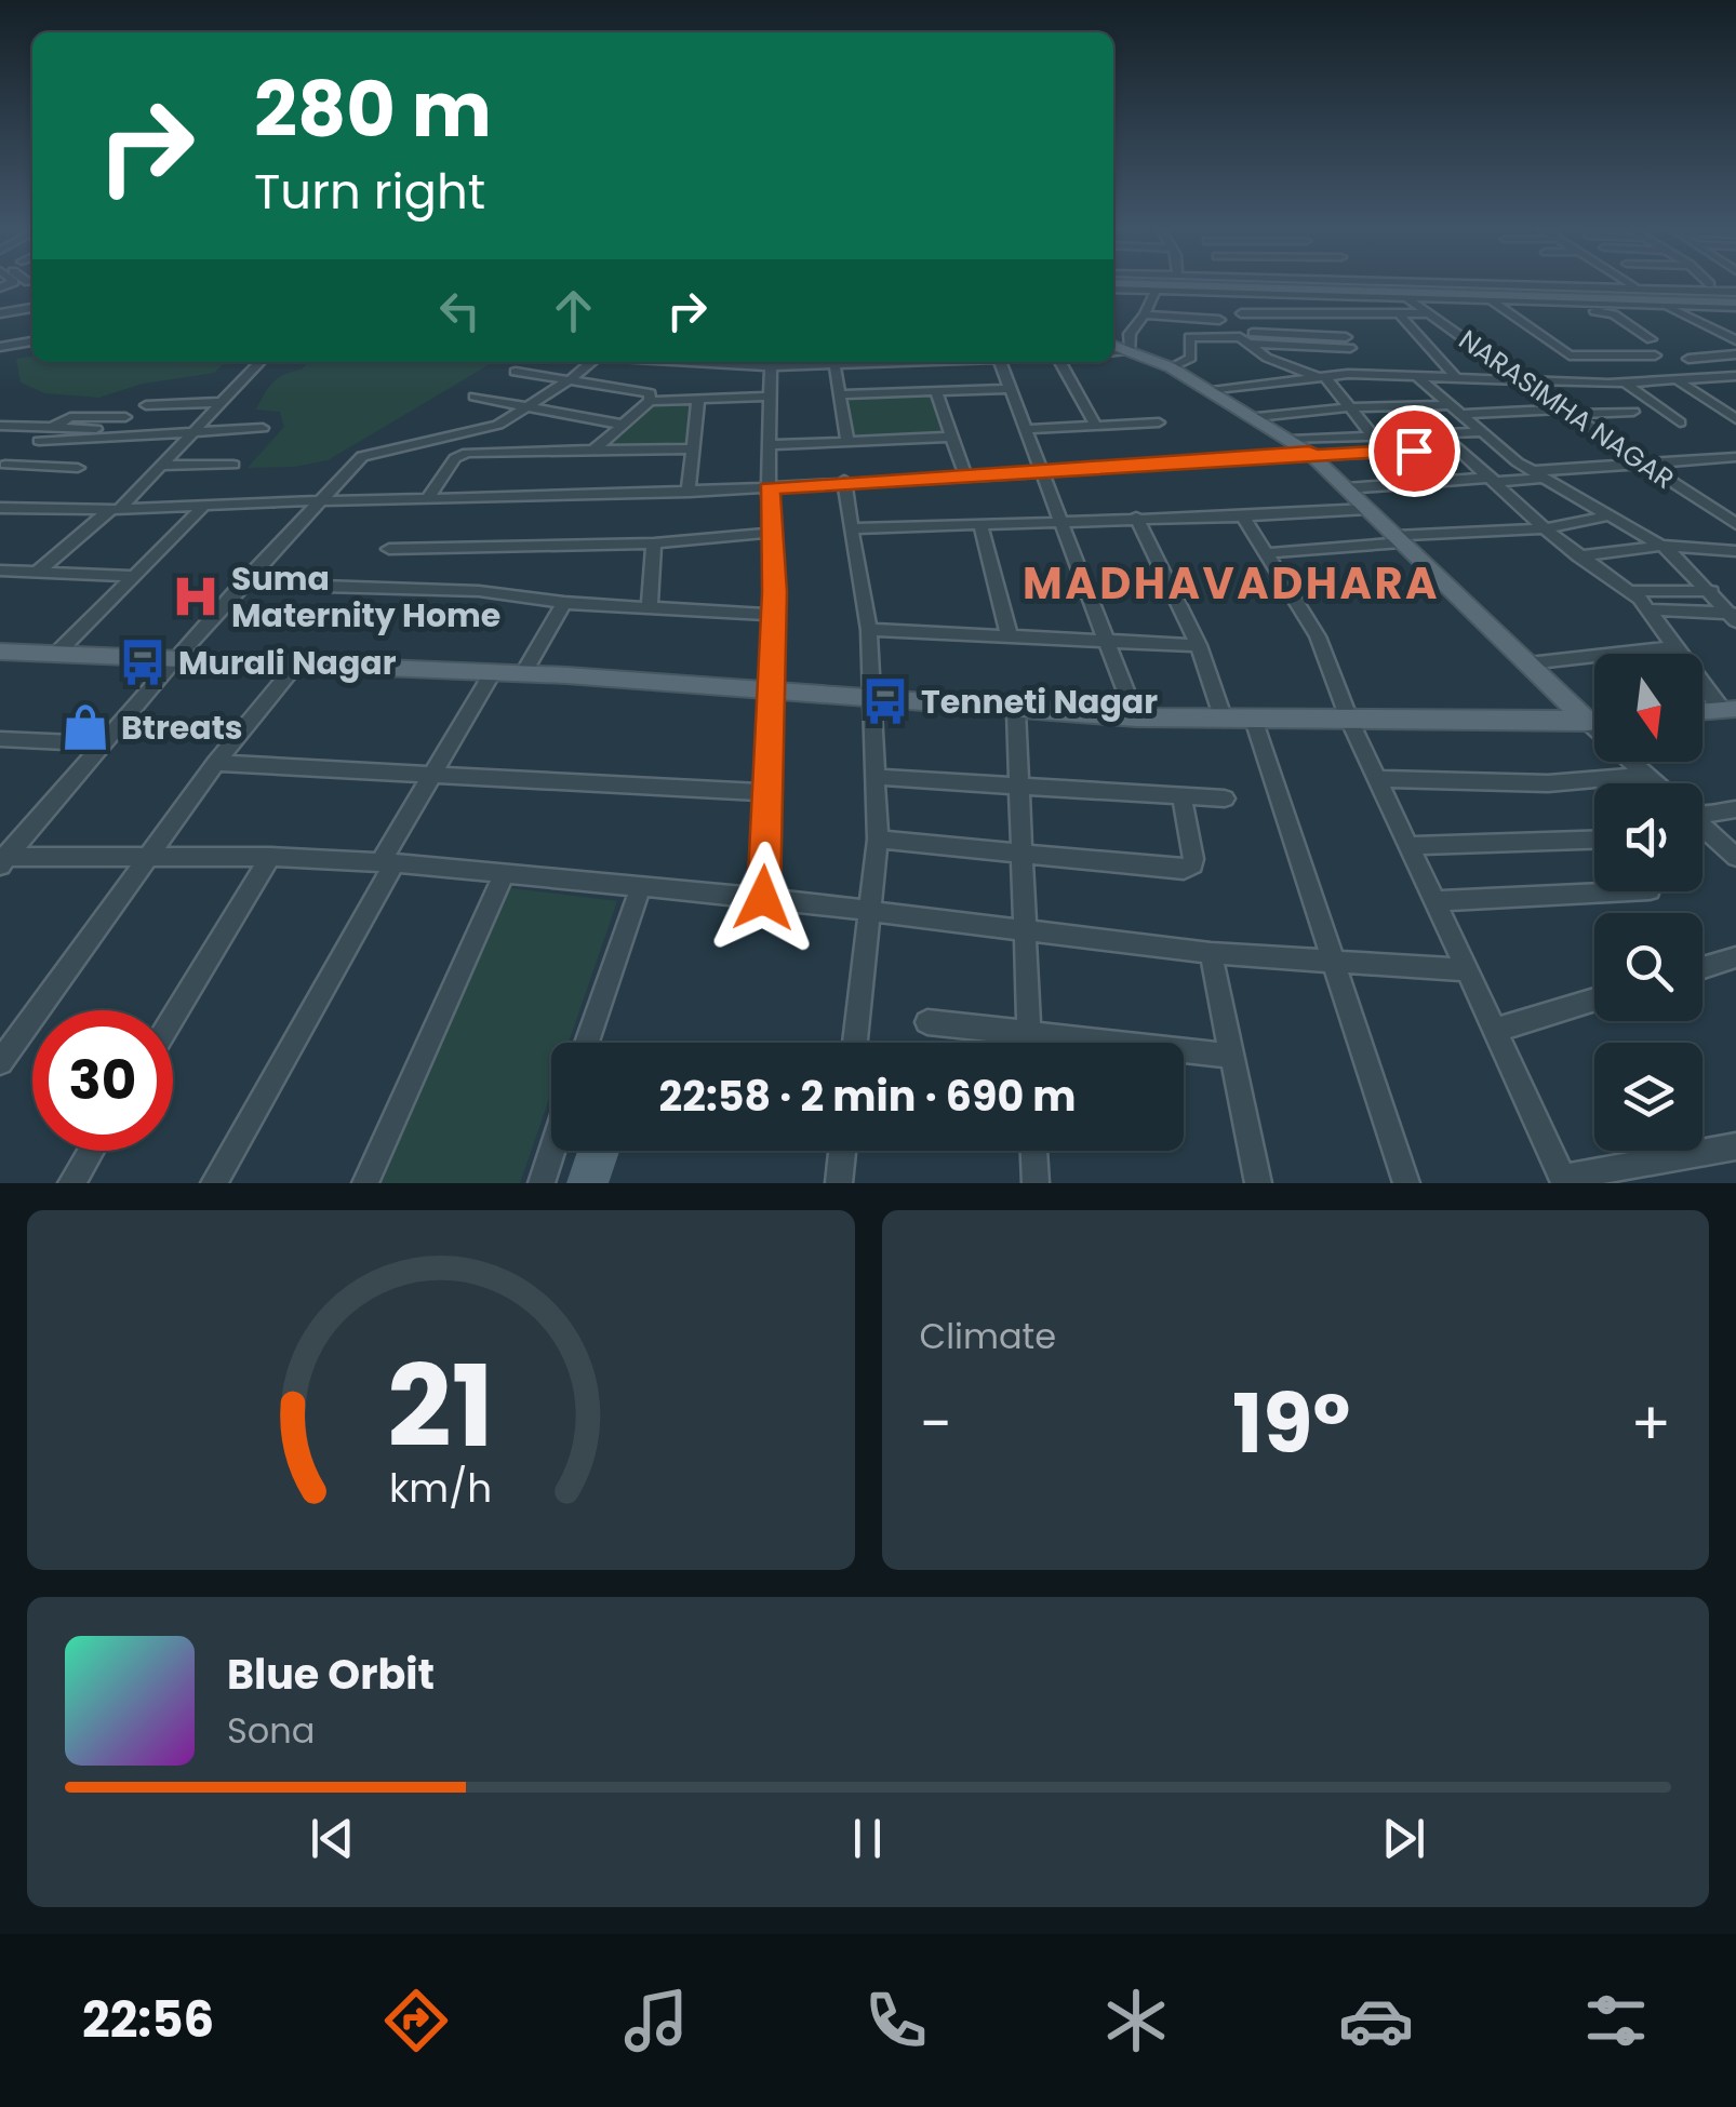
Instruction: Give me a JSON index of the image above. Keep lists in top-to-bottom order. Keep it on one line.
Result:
{"streets":{"street":["NARASIMHA NAGAR"]},"districts":["MADHAVADHARA"],"places":{"hospital":["Suma Maternity Home"],"bus stop":["Murali Nagar","Tenneti Nagar"],"shop":["Btreats"]},"north":"bottom","page":{"turn":["280 m","Turn right"],"limit":"30","trip":"22:58 · 2 min · 690 m","tile":"Climate","heat":["−","19°","+"],"song":["Blue Orbit","Sona"],"tabs":"22:56","gauge":["21","km/h"]}}
